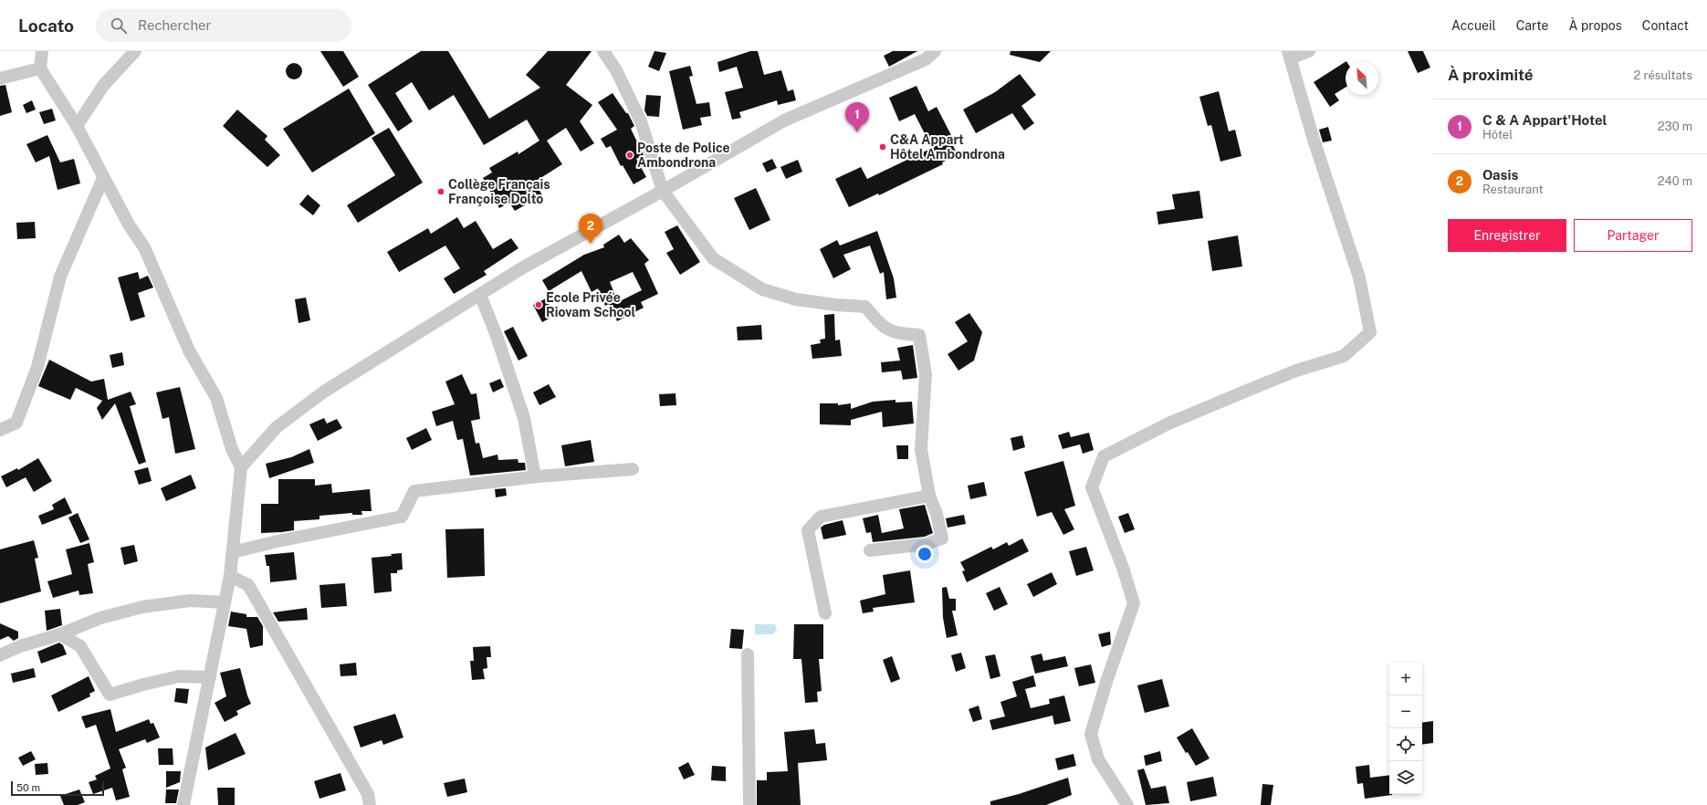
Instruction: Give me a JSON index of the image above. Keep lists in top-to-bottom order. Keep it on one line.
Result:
{"places":["C&A Appart Hôtel Ambondrona","Poste de Police Ambondrona","Collège Français Françoise Dolto","Ecole Privée Riovam School"],"scale_bar":"50 m","north":"top left","page":{"header":"Locato","search":"Rechercher","nav":["Accueil","Carte","À propos","Contact"],"heading":["À proximité","2 résultats"],"list":[{"mark":"1","name":"C & A Appart'Hotel","note":"Hôtel","value":"230 m"},{"mark":"2","name":"Oasis","note":"Restaurant","value":"240 m"}],"pins":["1","2"],"buttons":["Enregistrer","Partager"],"map_buttons":["+","−"],"scale":"50 m"}}
